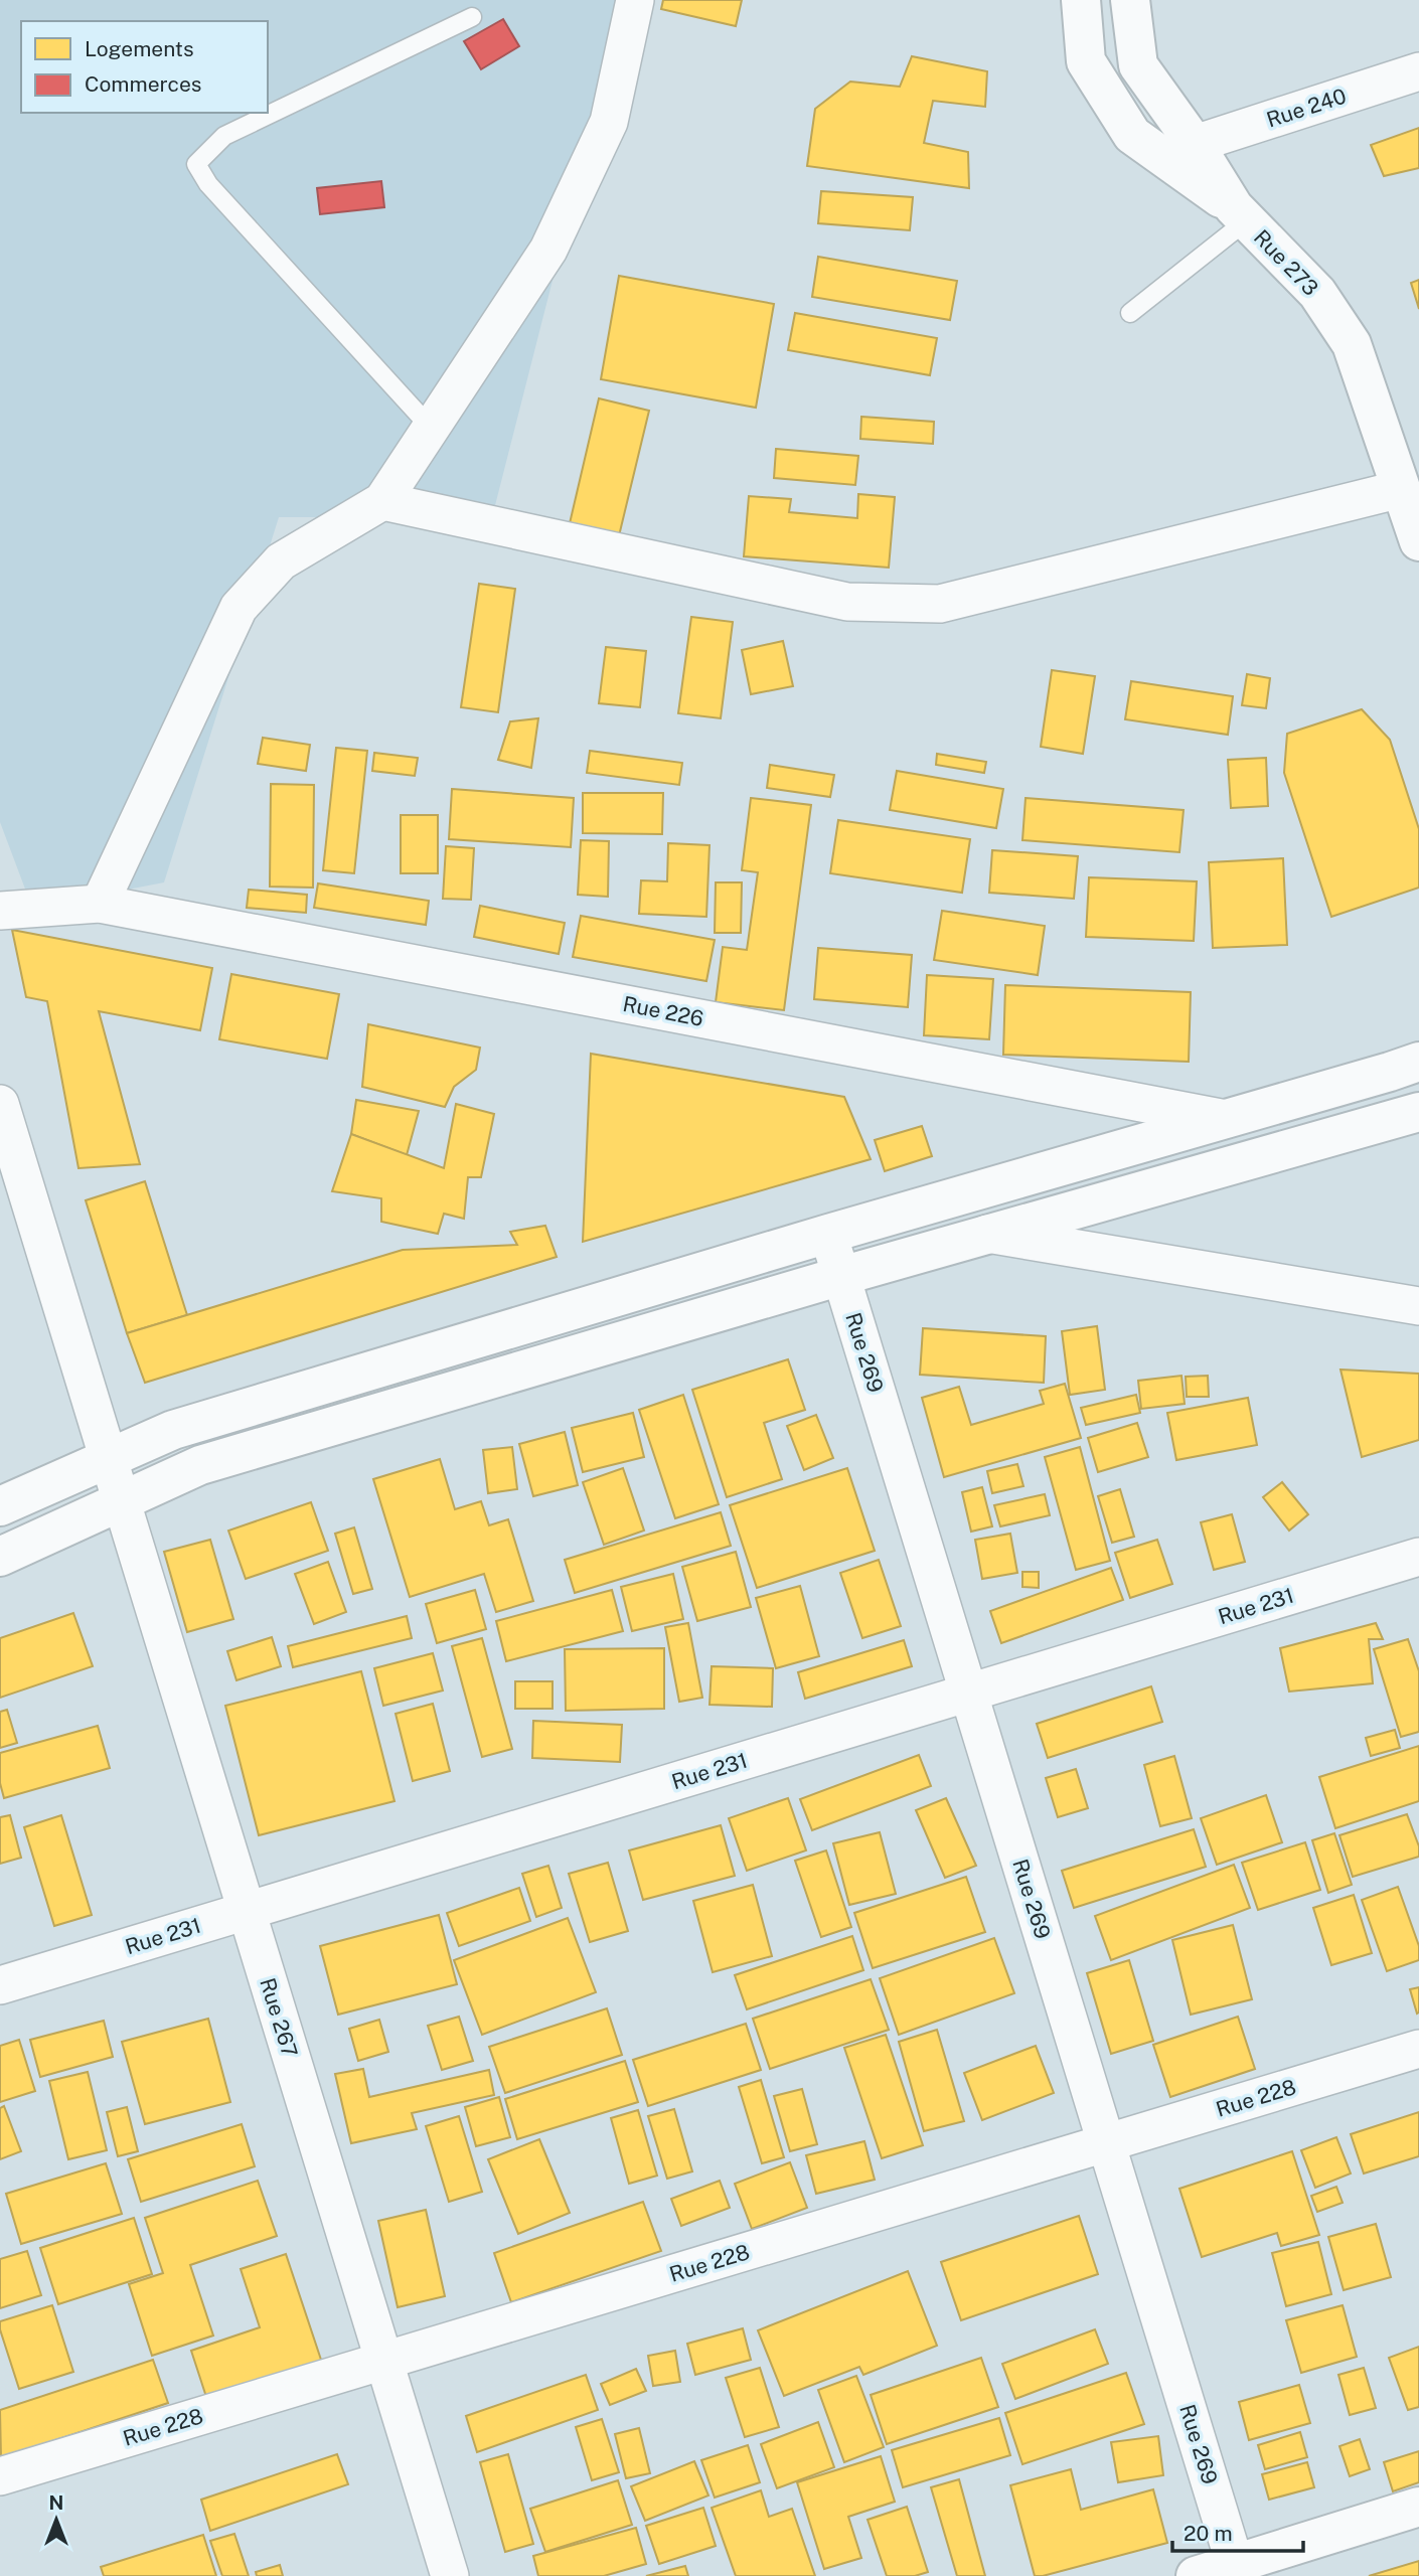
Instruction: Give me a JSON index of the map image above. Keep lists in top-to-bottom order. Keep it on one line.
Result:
{"streets":{"main road":["Rue 273"],"street":["Rue 240","Rue 226","Rue 269","Rue 231","Rue 267","Rue 228"]},"crossings":[["Rue 240","Rue 273"],["Rue 269","Rue 231"],["Rue 269","Rue 228"],["Rue 231","Rue 267"],["Rue 267","Rue 228"]],"legend":["Logements","Commerces"],"scale_bar":"20 m","north":"top"}
